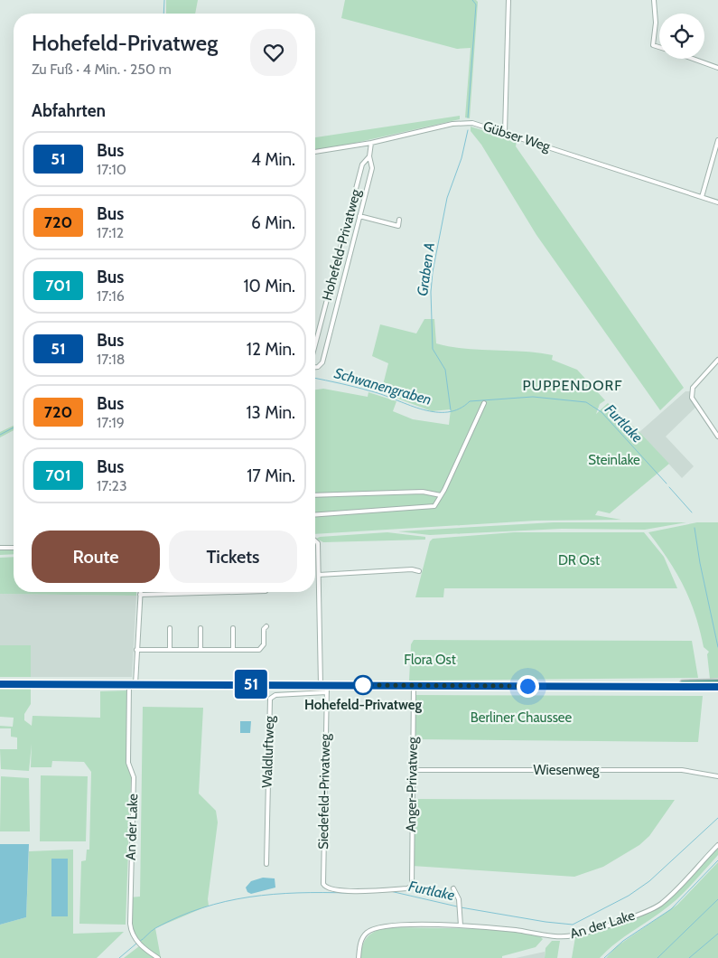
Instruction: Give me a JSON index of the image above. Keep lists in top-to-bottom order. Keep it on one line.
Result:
{"streets":{"street":["Gübser Weg","Hohefeld-Privatweg","Waldluftweg","Wiesenweg","Anger-Privatweg","Siedefeld-Privatweg","An der Lake"]},"crossings":[["Gübser Weg","Hohefeld-Privatweg"],["Waldluftweg","Siedefeld-Privatweg"],["Wiesenweg","Anger-Privatweg"],["Anger-Privatweg","Siedefeld-Privatweg"]],"districts":["PUPPENDORF"],"water":["Graben A","Schwanengraben","Furtlake"],"parks":["Steinlake","DR Ost","Flora Ost","Berliner Chaussee"],"places":["Hohefeld-Privatweg"],"lines":["bus line 51"],"page":{"on_map":"51","heading":[["Hohefeld-Privatweg","Zu Fuß · 4 Min. · 250 m"],"Abfahrten"],"list":[{"mark":"51","name":"Bus","note":"17:10","value":"4 Min."},{"mark":"720","name":"Bus","note":"17:12","value":"6 Min."},{"mark":"701","name":"Bus","note":"17:16","value":"10 Min."},{"mark":"51","name":"Bus","note":"17:18","value":"12 Min."},{"mark":"720","name":"Bus","note":"17:19","value":"13 Min."},{"mark":"701","name":"Bus","note":"17:23","value":"17 Min."}],"buttons":["Route","Tickets"]}}
